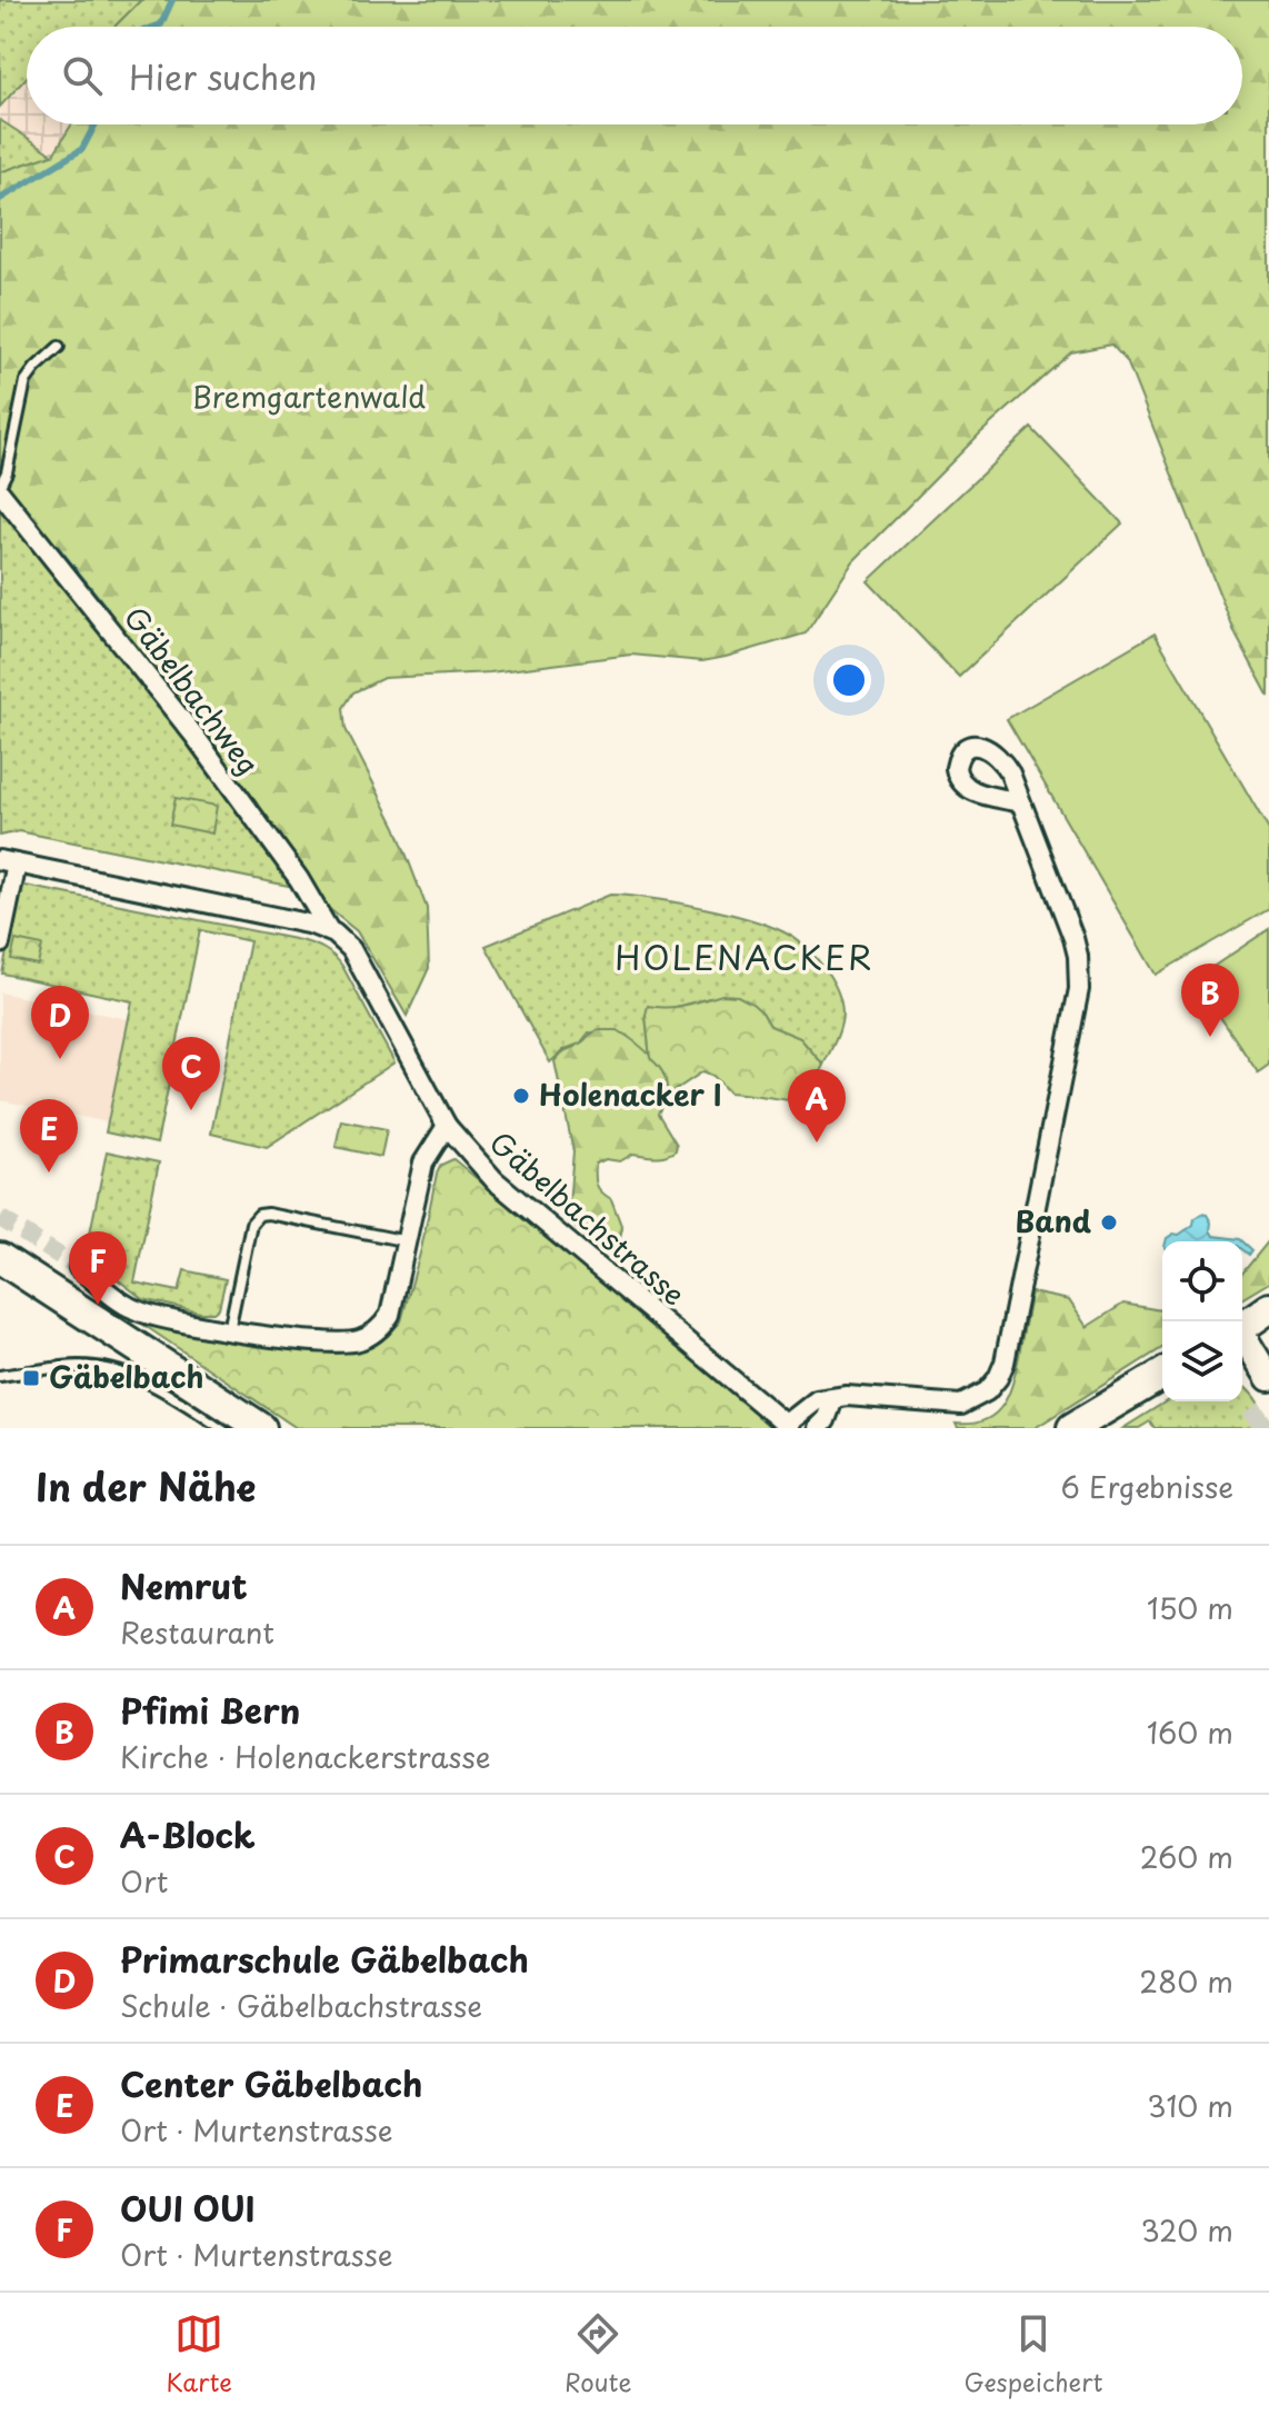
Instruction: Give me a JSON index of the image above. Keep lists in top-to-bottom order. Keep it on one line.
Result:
{"streets":{"street":["Gäbelbachweg","Gäbelbachstrasse"]},"crossings":[["Gäbelbachweg","Gäbelbachstrasse"]],"districts":["HOLENACKER"],"parks":["Bremgartenwald"],"places":{"other":["Holenacker I","Band"],"transit":["Gäbelbach"]},"page":{"search":"Hier suchen","pins":["B","D","C","A","E","F"],"heading":["In der Nähe","6 Ergebnisse"],"list":[{"mark":"A","name":"Nemrut","note":"Restaurant","value":"150 m"},{"mark":"B","name":"Pfimi Bern","note":"Kirche · Holenackerstrasse","value":"160 m"},{"mark":"C","name":"A-Block","note":"Ort","value":"260 m"},{"mark":"D","name":"Primarschule Gäbelbach","note":"Schule · Gäbelbachstrasse","value":"280 m"},{"mark":"E","name":"Center Gäbelbach","note":"Ort · Murtenstrasse","value":"310 m"},{"mark":"F","name":"OUI OUI","note":"Ort · Murtenstrasse","value":"320 m"}],"nav":["Karte","Route","Gespeichert"]}}
